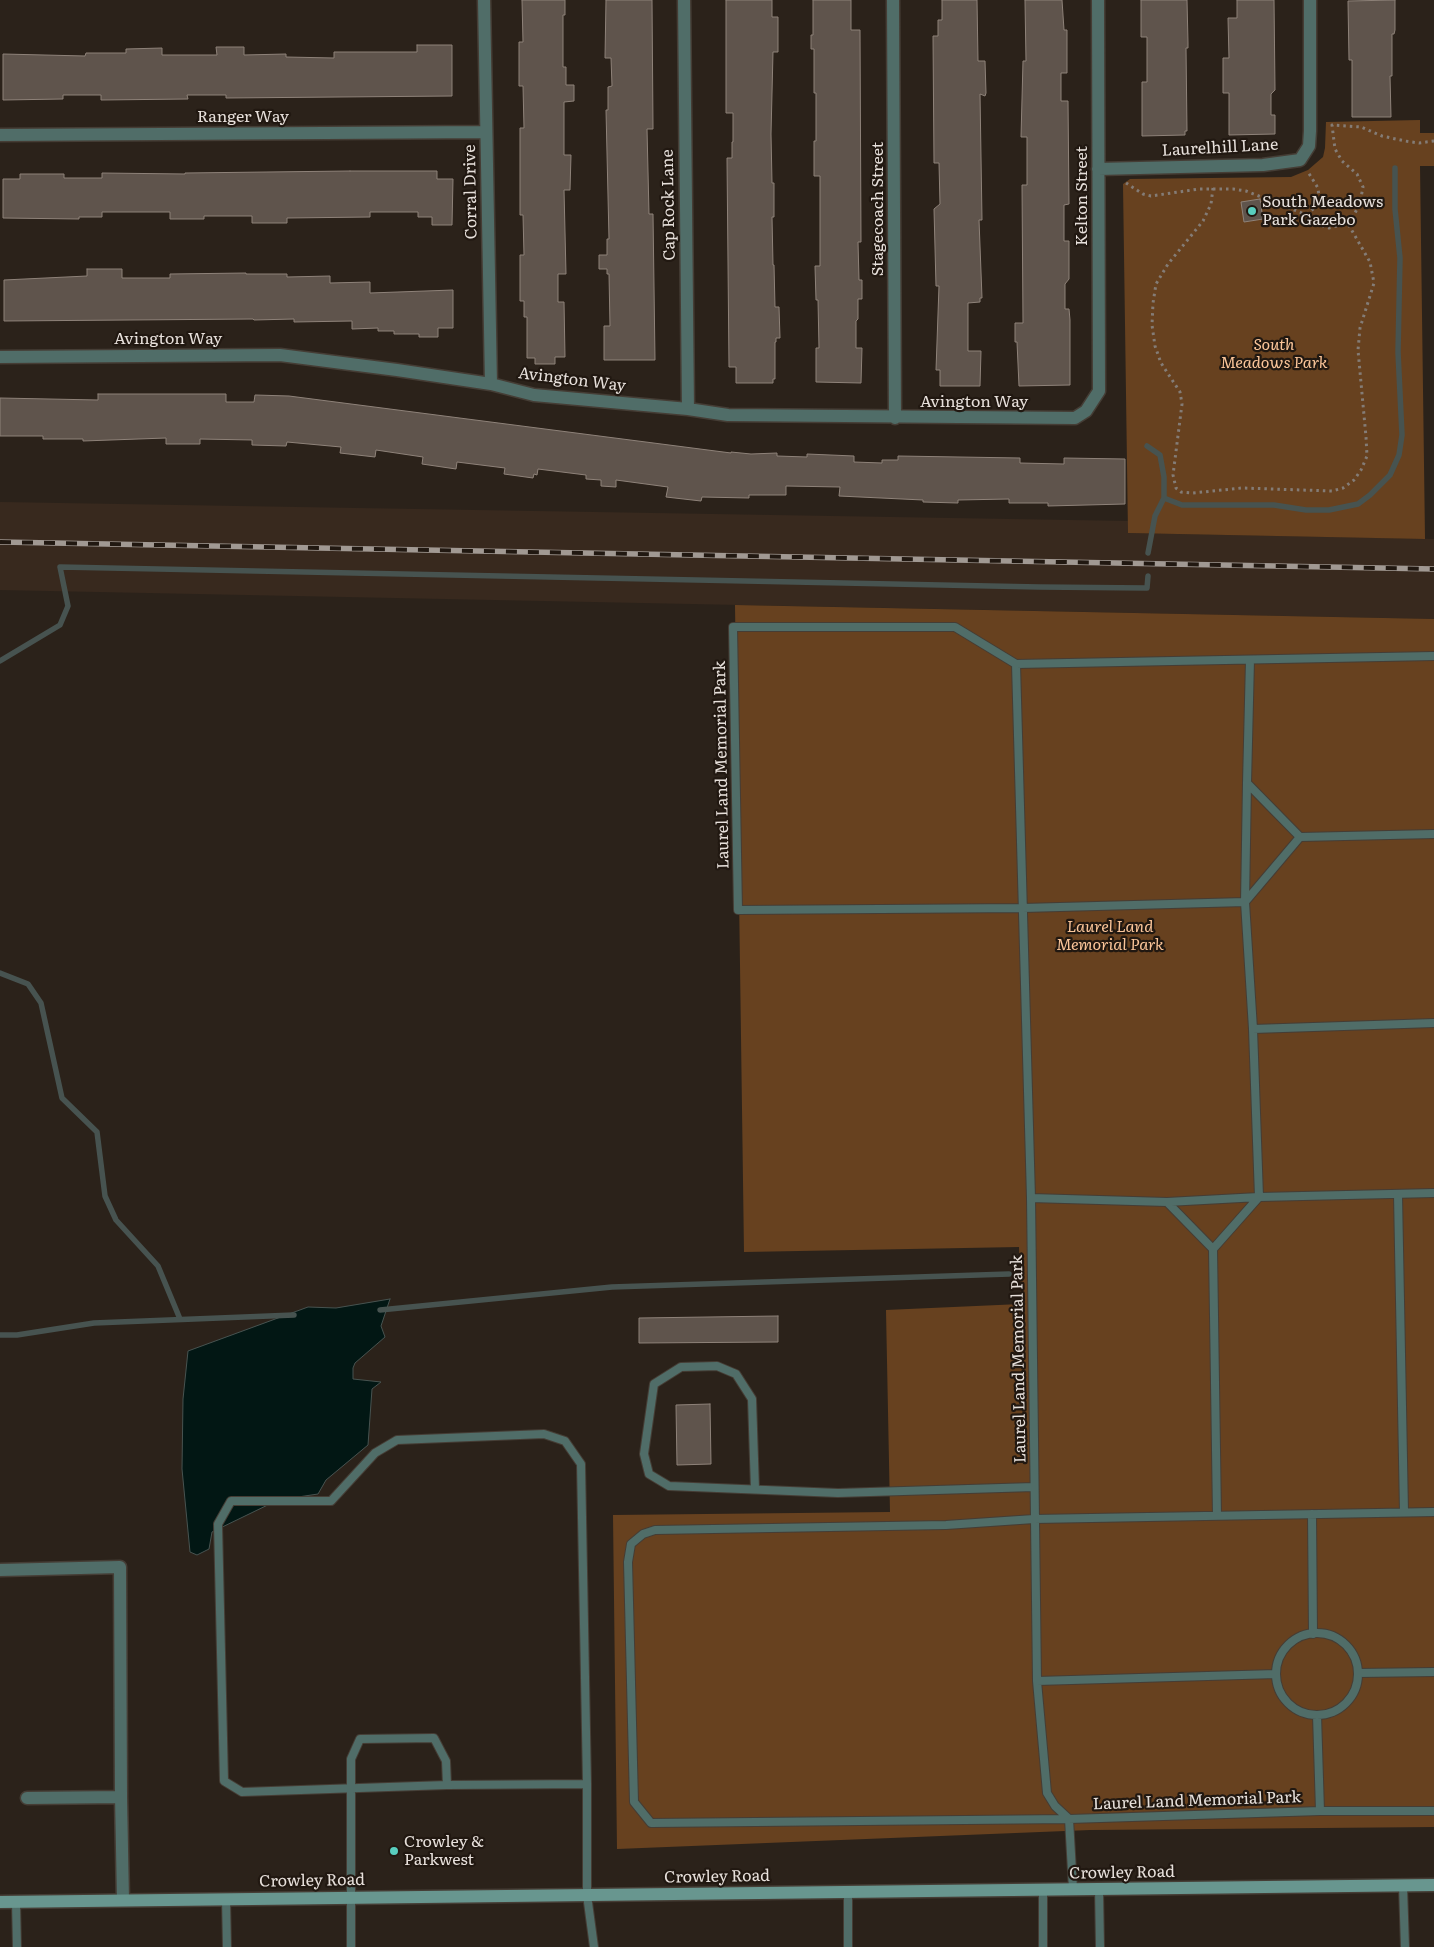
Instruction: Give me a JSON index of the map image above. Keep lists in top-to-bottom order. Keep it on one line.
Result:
{"streets":{"main road":["Crowley Road"],"street":["Ranger Way","Laurelhill Lane","Corral Drive","Kelton Street","Cap Rock Lane","Stagecoach Street","Avington Way"],"lane":["Laurel Land Memorial Park"]},"crossings":[["Ranger Way","Corral Drive"],["Laurelhill Lane","Kelton Street"],["Corral Drive","Avington Way"],["Kelton Street","Avington Way"],["Cap Rock Lane","Avington Way"],["Stagecoach Street","Avington Way"]],"parks":["South Meadows Park","Laurel Land Memorial Park"],"places":["South Meadows Park Gazebo","Crowley & Parkwest"]}
